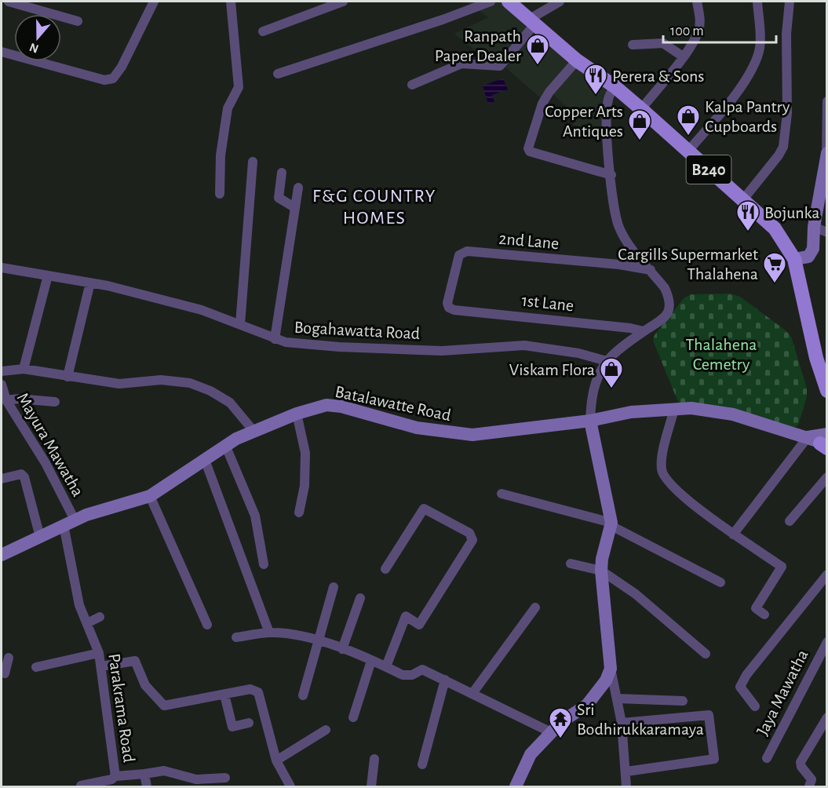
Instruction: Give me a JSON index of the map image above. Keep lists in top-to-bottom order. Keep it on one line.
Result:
{"streets":{"main road":["B240"],"street":["2nd Lane","1st Lane","Bogahawatta Road","Batalawatte Road","Mayura Mawatha","Jaya Mawatha","Parakrama Road"]},"crossings":[["2nd Lane","1st Lane"],["Batalawatte Road","Mayura Mawatha"],["Mayura Mawatha","Parakrama Road"]],"districts":["F&G COUNTRY HOMES"],"parks":["Thalahena Cemetry"],"places":{"shop":["Ranpath Paper Dealer","Kalpa Pantry Cupboards","Copper Arts Antiques","Viskam Flora"],"restaurant":["Perera & Sons","Bojunka"],"supermarket":["Cargills Supermarket Thalahena"],"temple":["Sri Bodhirukkaramaya"]},"scale_bar":"100 m","north":"bottom"}
